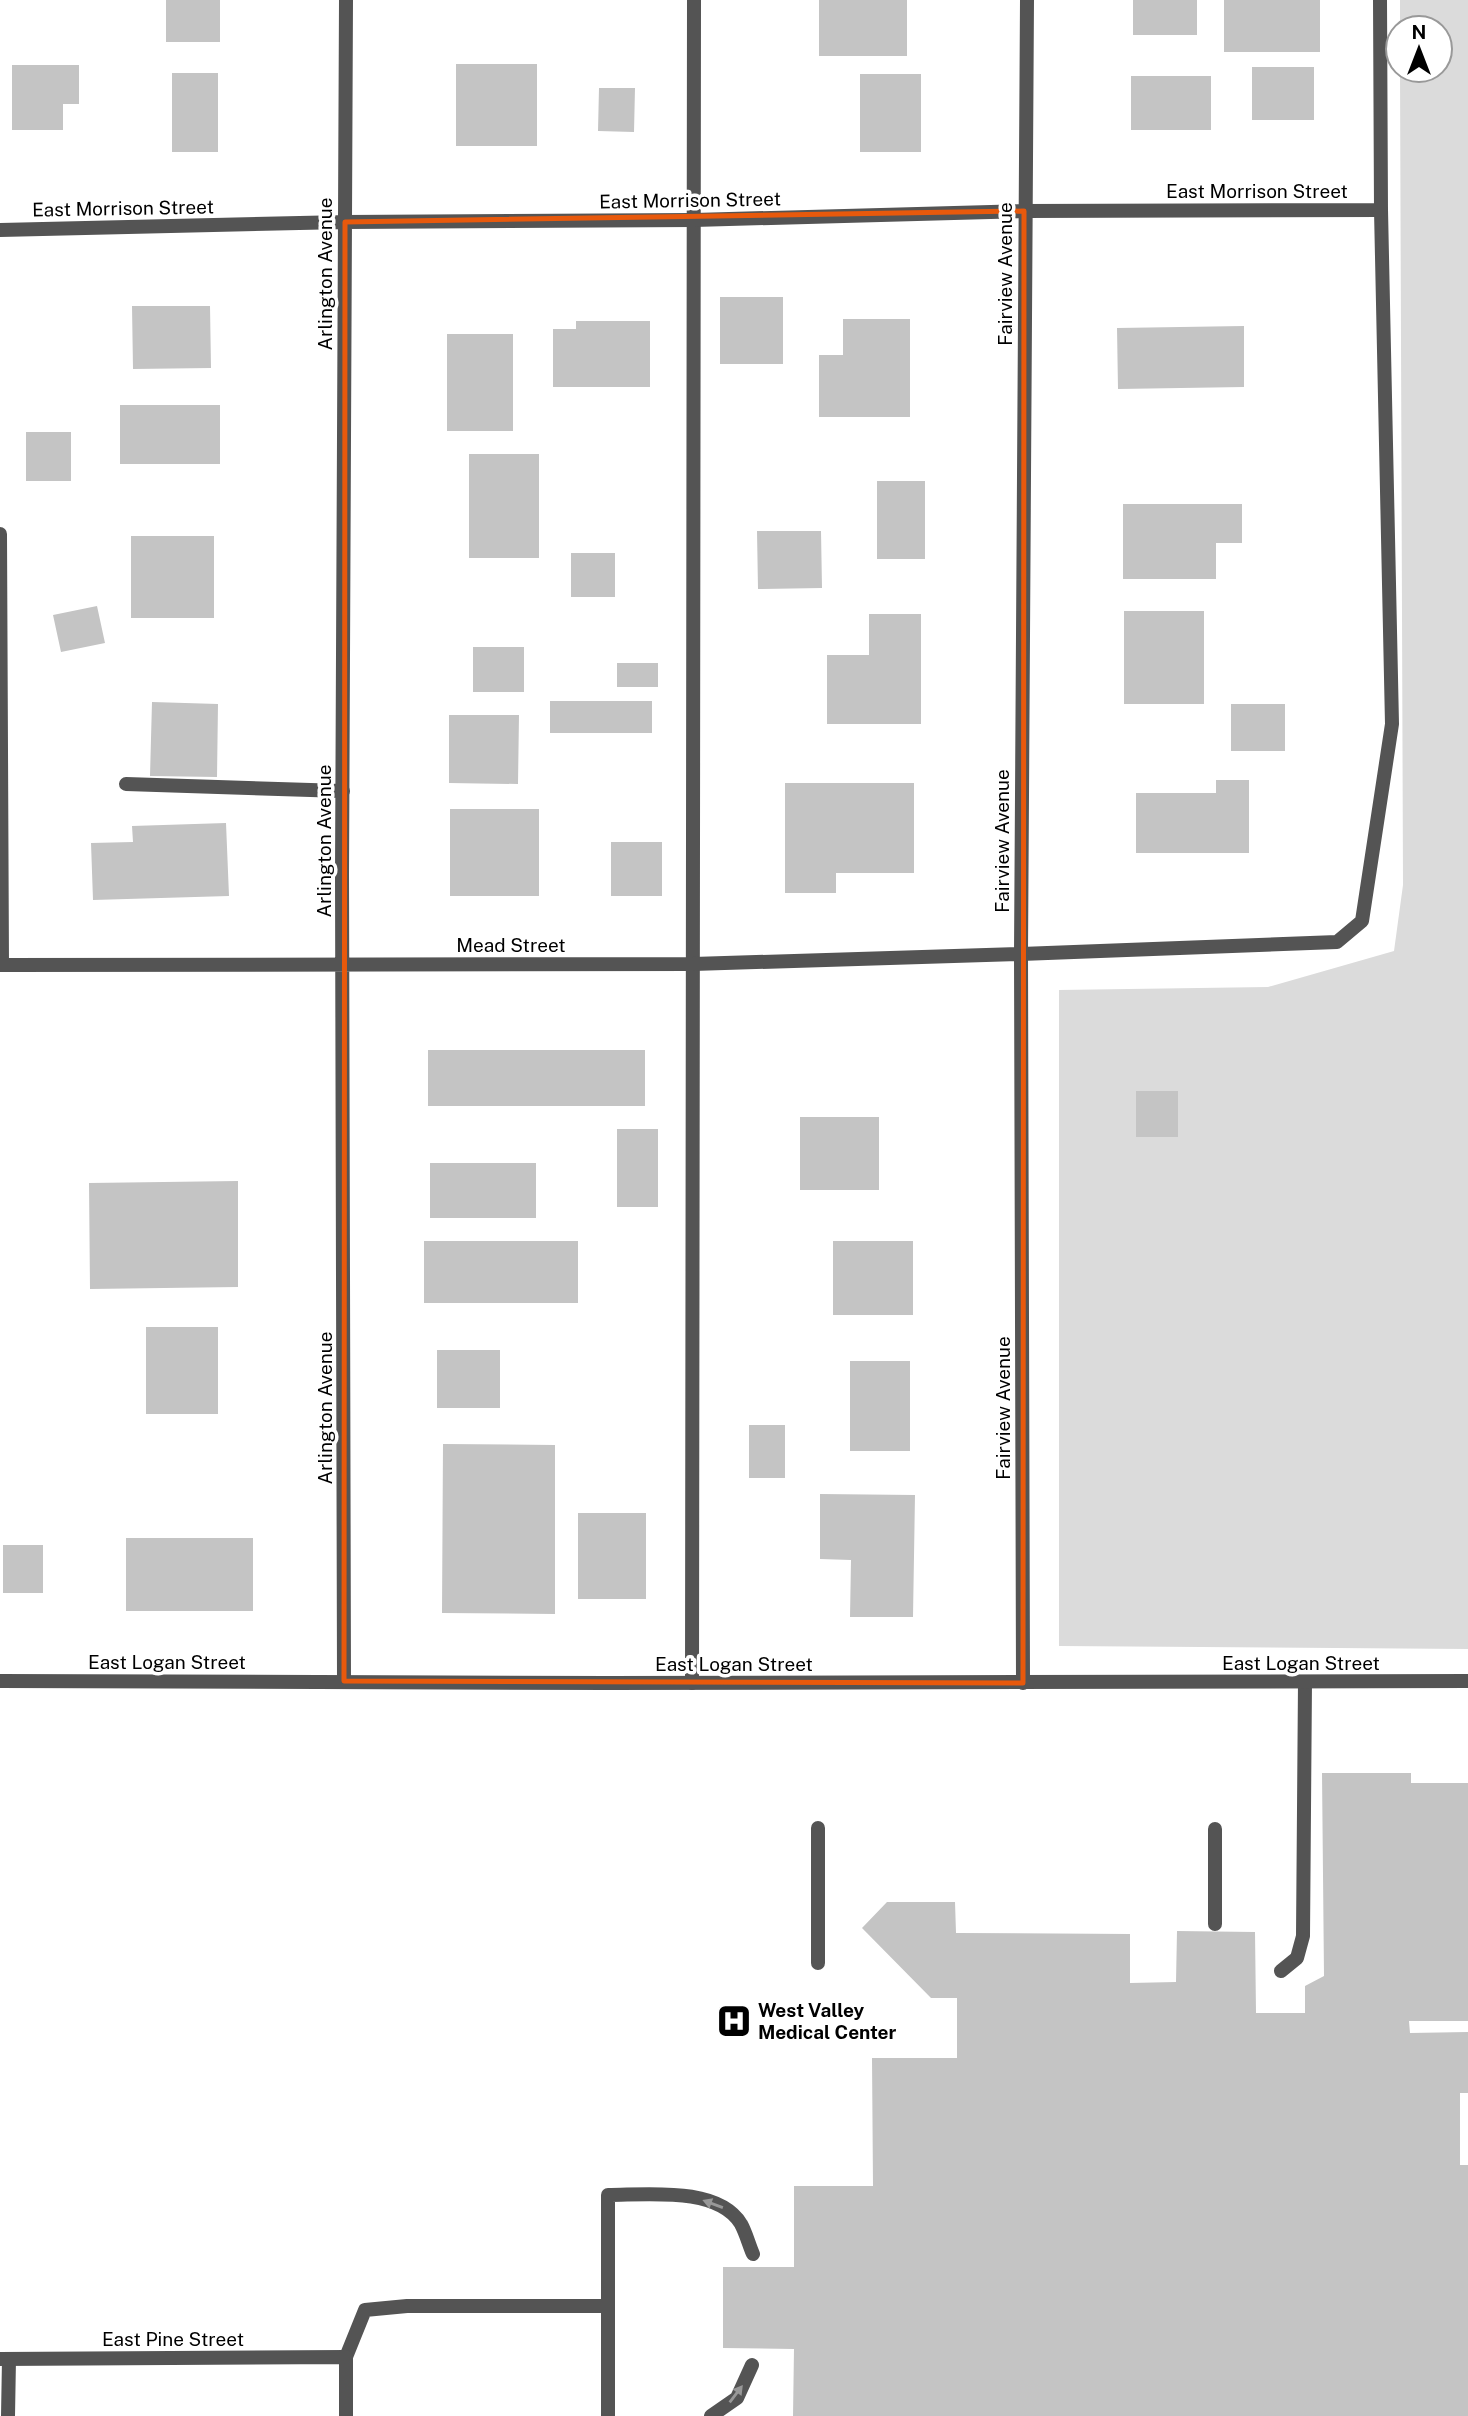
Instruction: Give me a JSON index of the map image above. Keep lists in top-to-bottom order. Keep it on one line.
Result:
{"streets":{"street":["East Morrison Street","Arlington Avenue","Fairview Avenue","Mead Street","East Logan Street","East Pine Street"]},"crossings":[["East Morrison Street","Arlington Avenue"],["East Morrison Street","Fairview Avenue"],["East Morrison Street","Mead Street"],["Arlington Avenue","Mead Street"],["Arlington Avenue","East Logan Street"],["Fairview Avenue","Mead Street"],["Fairview Avenue","East Logan Street"]],"places":{"hospital":["West Valley Medical Center"]},"north":"top"}
